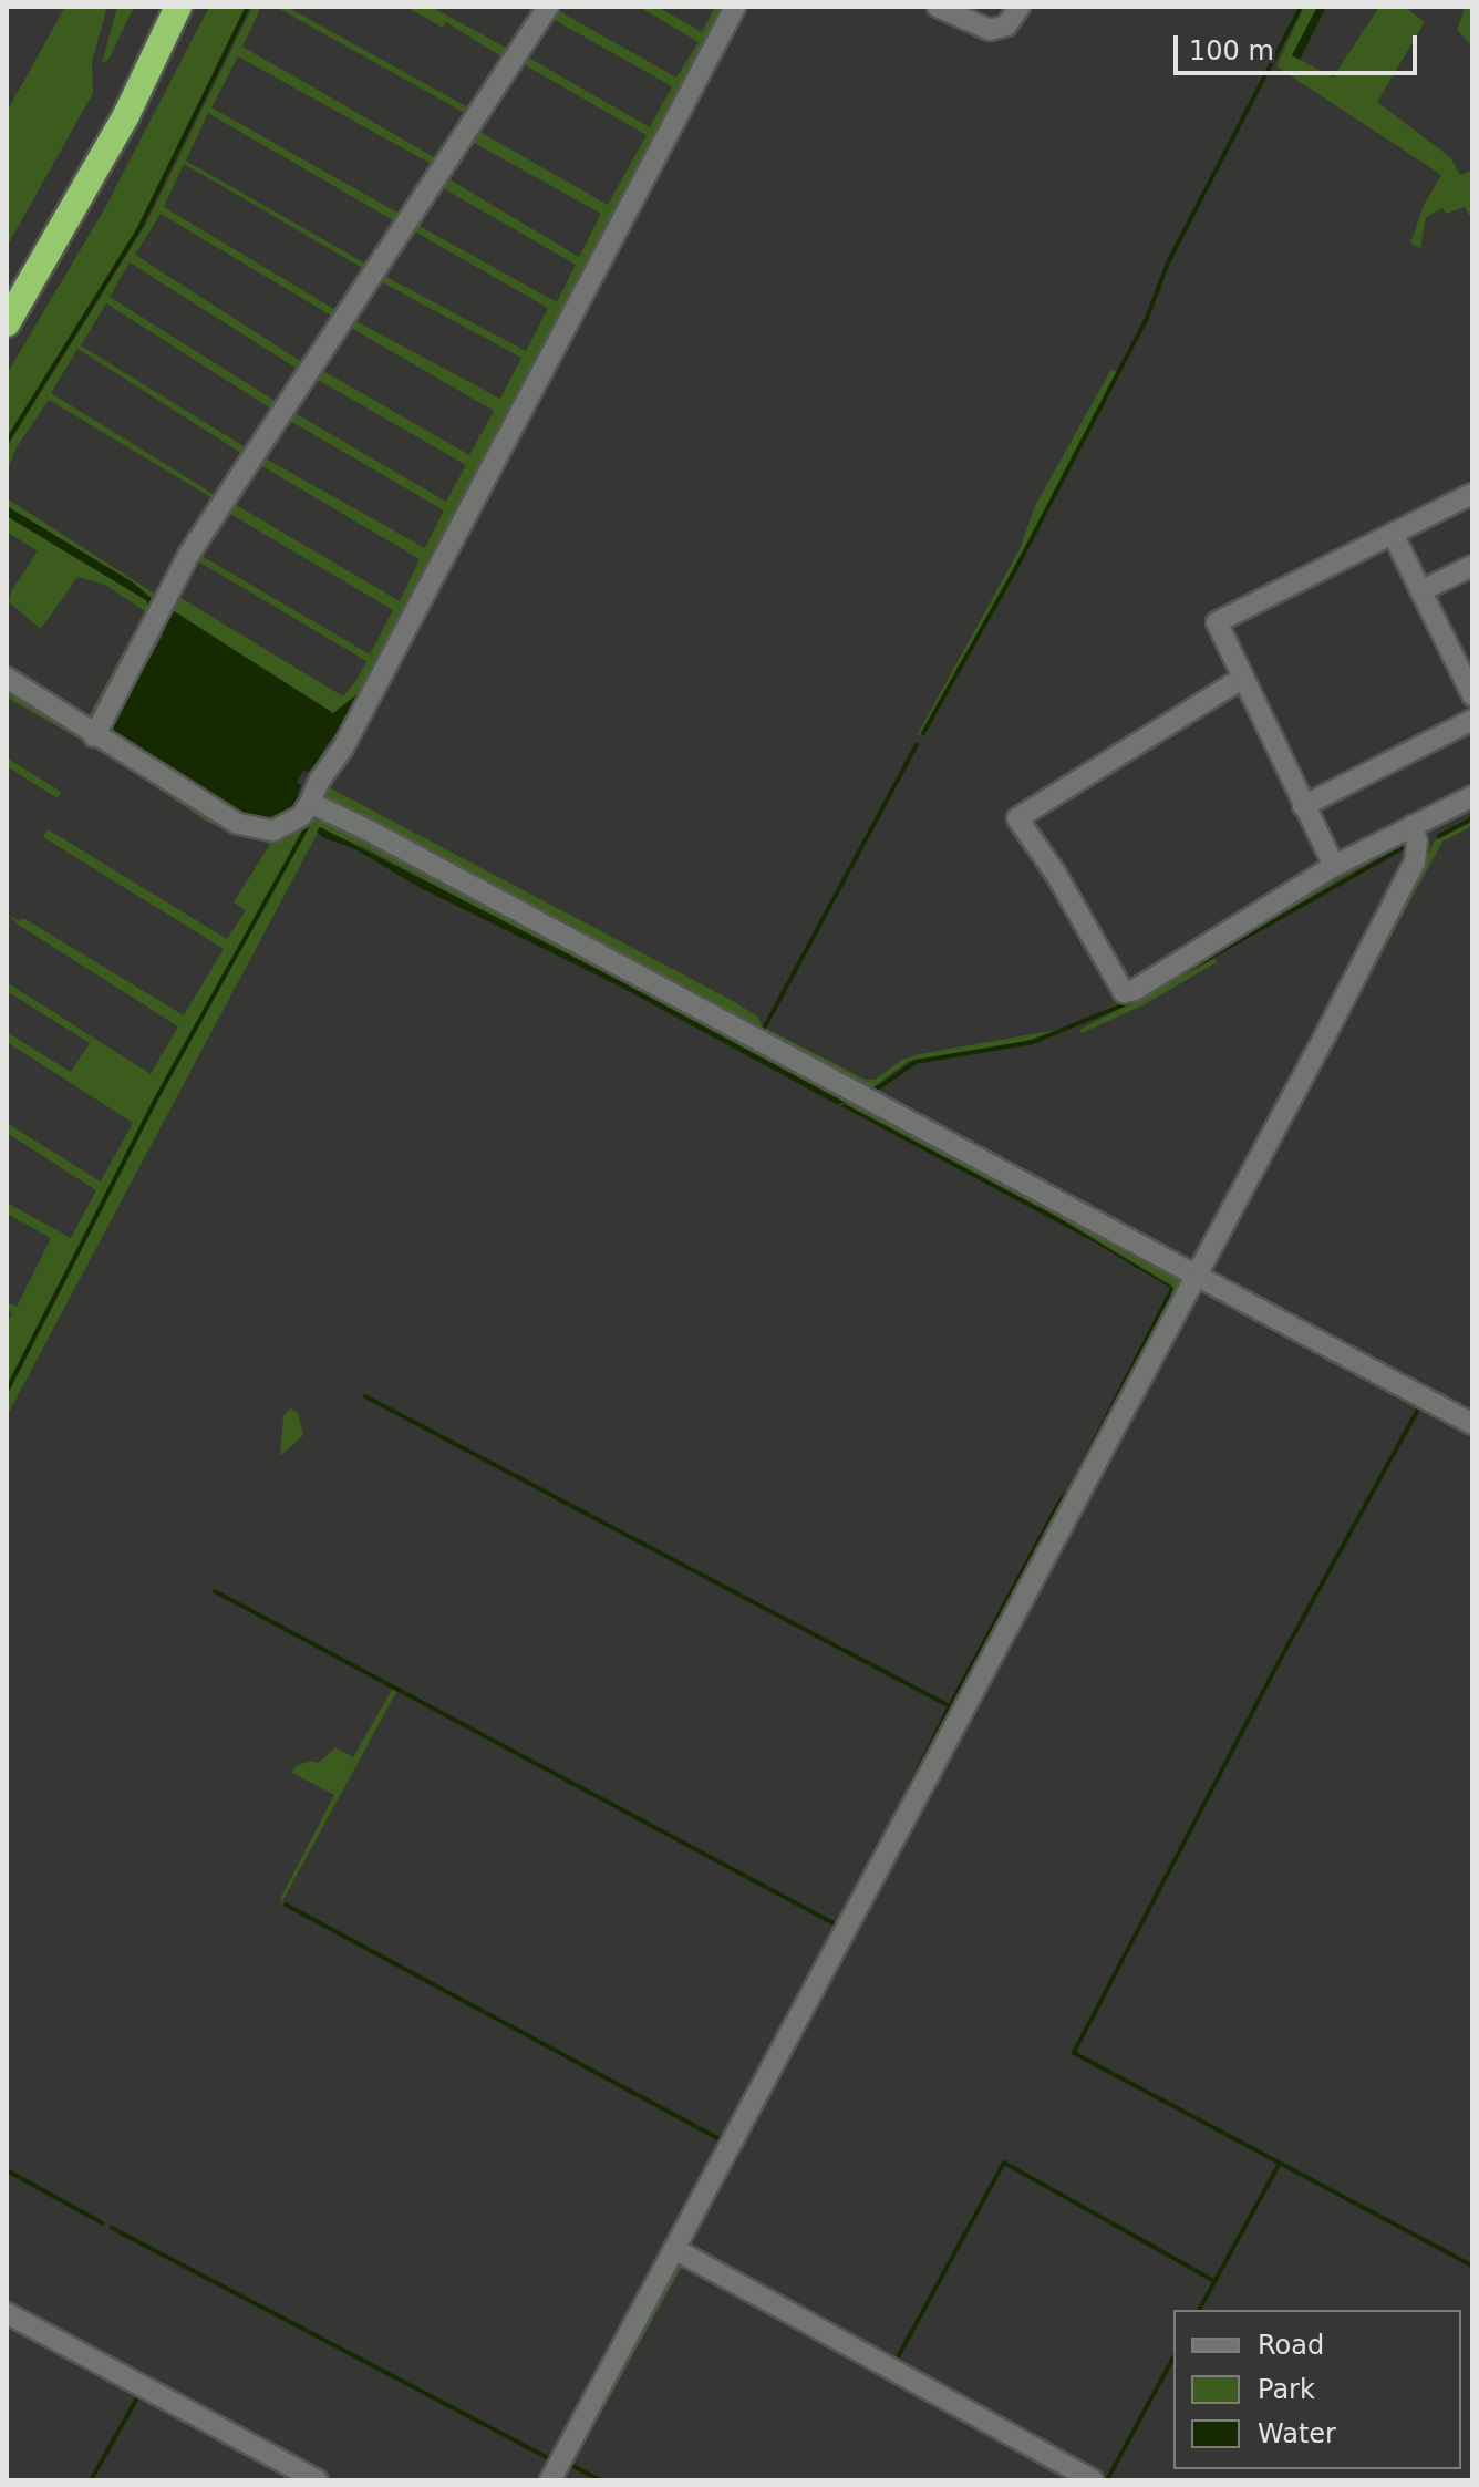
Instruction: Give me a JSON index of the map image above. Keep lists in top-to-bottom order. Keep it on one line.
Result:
{"legend":["Road","Park","Water"],"scale_bar":"100 m"}
